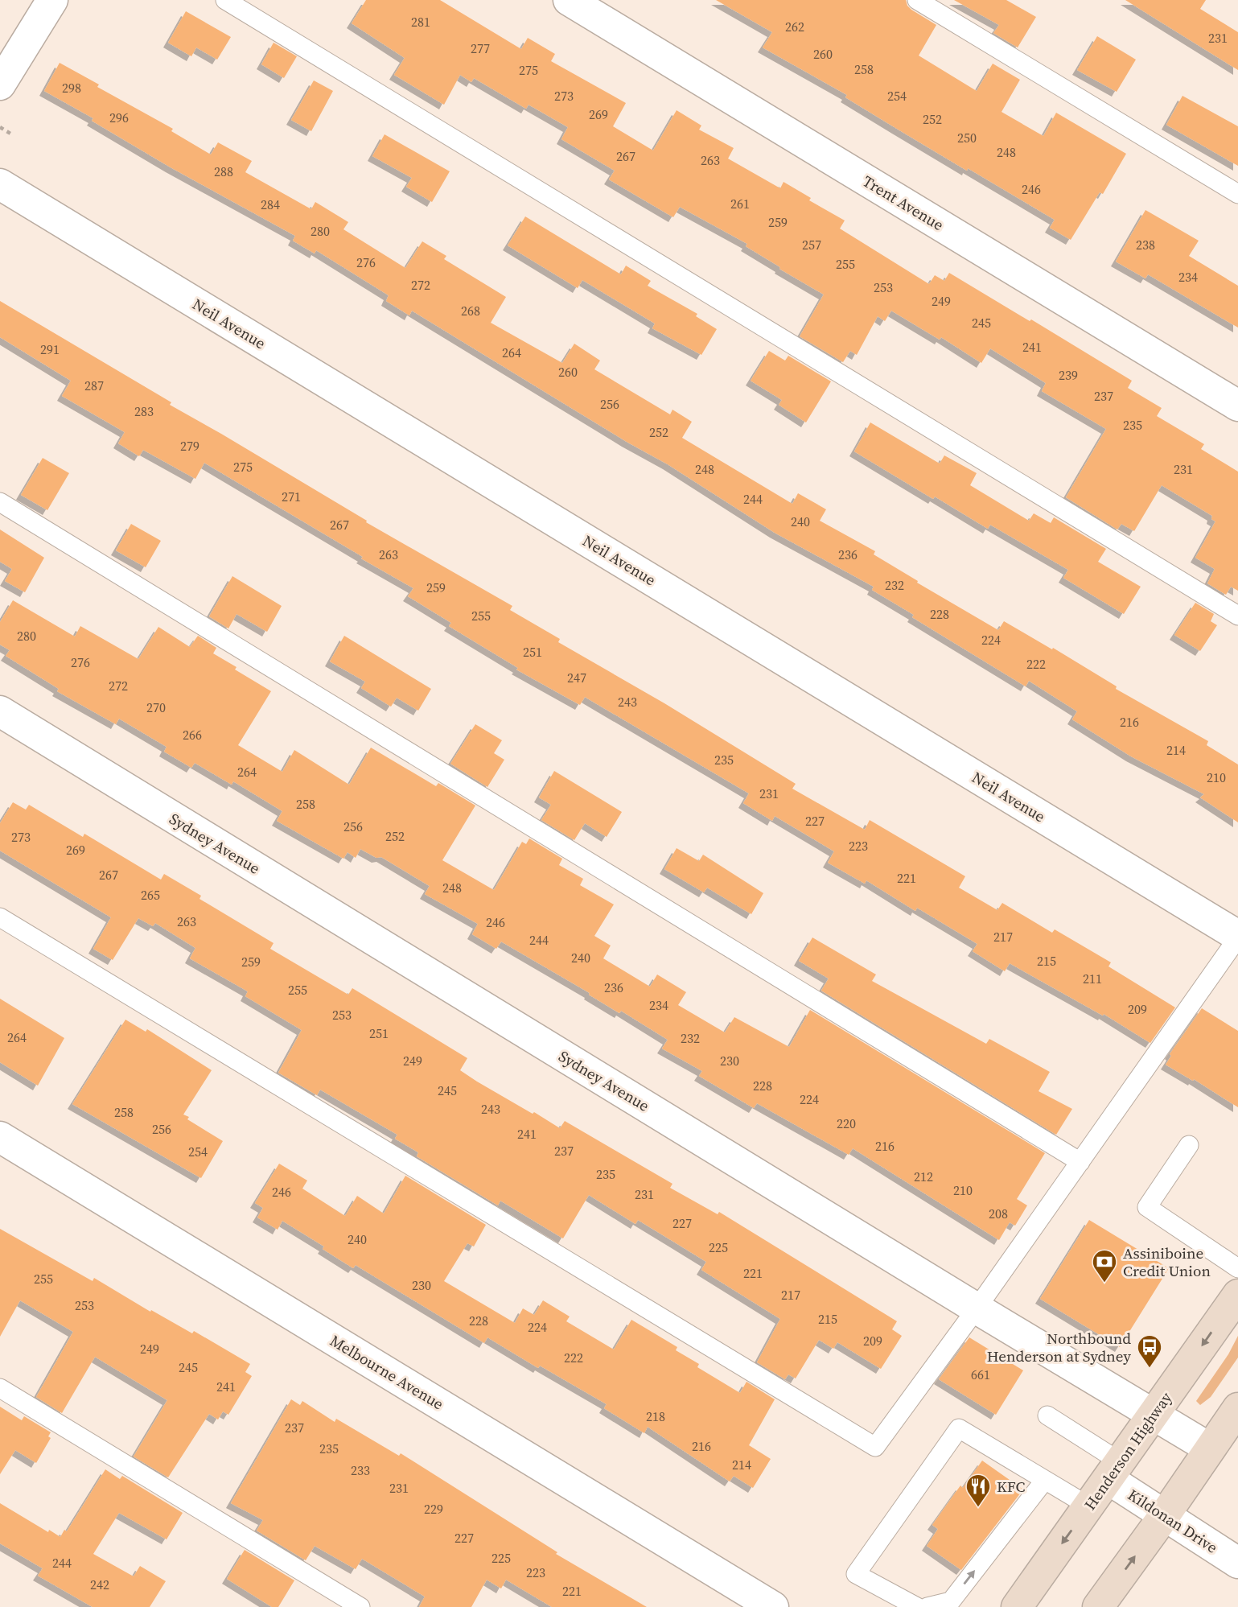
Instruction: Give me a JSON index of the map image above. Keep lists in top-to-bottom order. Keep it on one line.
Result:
{"streets":{"main road":["Henderson Highway"],"street":["Trent Avenue","Neil Avenue","Sydney Avenue","Melbourne Avenue","Kildonan Drive"]},"crossings":[["Sydney Avenue","Henderson Highway"],["Henderson Highway","Kildonan Drive"]],"places":{"bank":["Assiniboine Credit Union"],"bus stop":["Northbound Henderson at Sydney"],"restaurant":["KFC"]},"house_numbers":["281","262","231","277","260","258","275","298","273","254","269","296","252","250","248","267","263","288","246","261","284","259","280","257","238","276","255","234","272","253","249","268","245","241","291","264","260","239","287","237","256","283","235","252","279","275","248","231","271","244","240","267","263","236","232","259","228","255","280","224","251","276","222","247","272","243","270","216","266","214","235","264","210","231","258","227","256","252","273","223","269","267","221","248","265","263","246","217","244","240","215","259","211","236","255","234","209","253","251","264","232","249","230","228","245","224","243","258","220","256","241","216","237","254","235","212","210","246","231","208","227","240","225","221","255","230","217","253","215","228","224","209","249","222","245","661","241","218","237","216","235","214","233","231","229","227","225","244","223","242","221"]}
